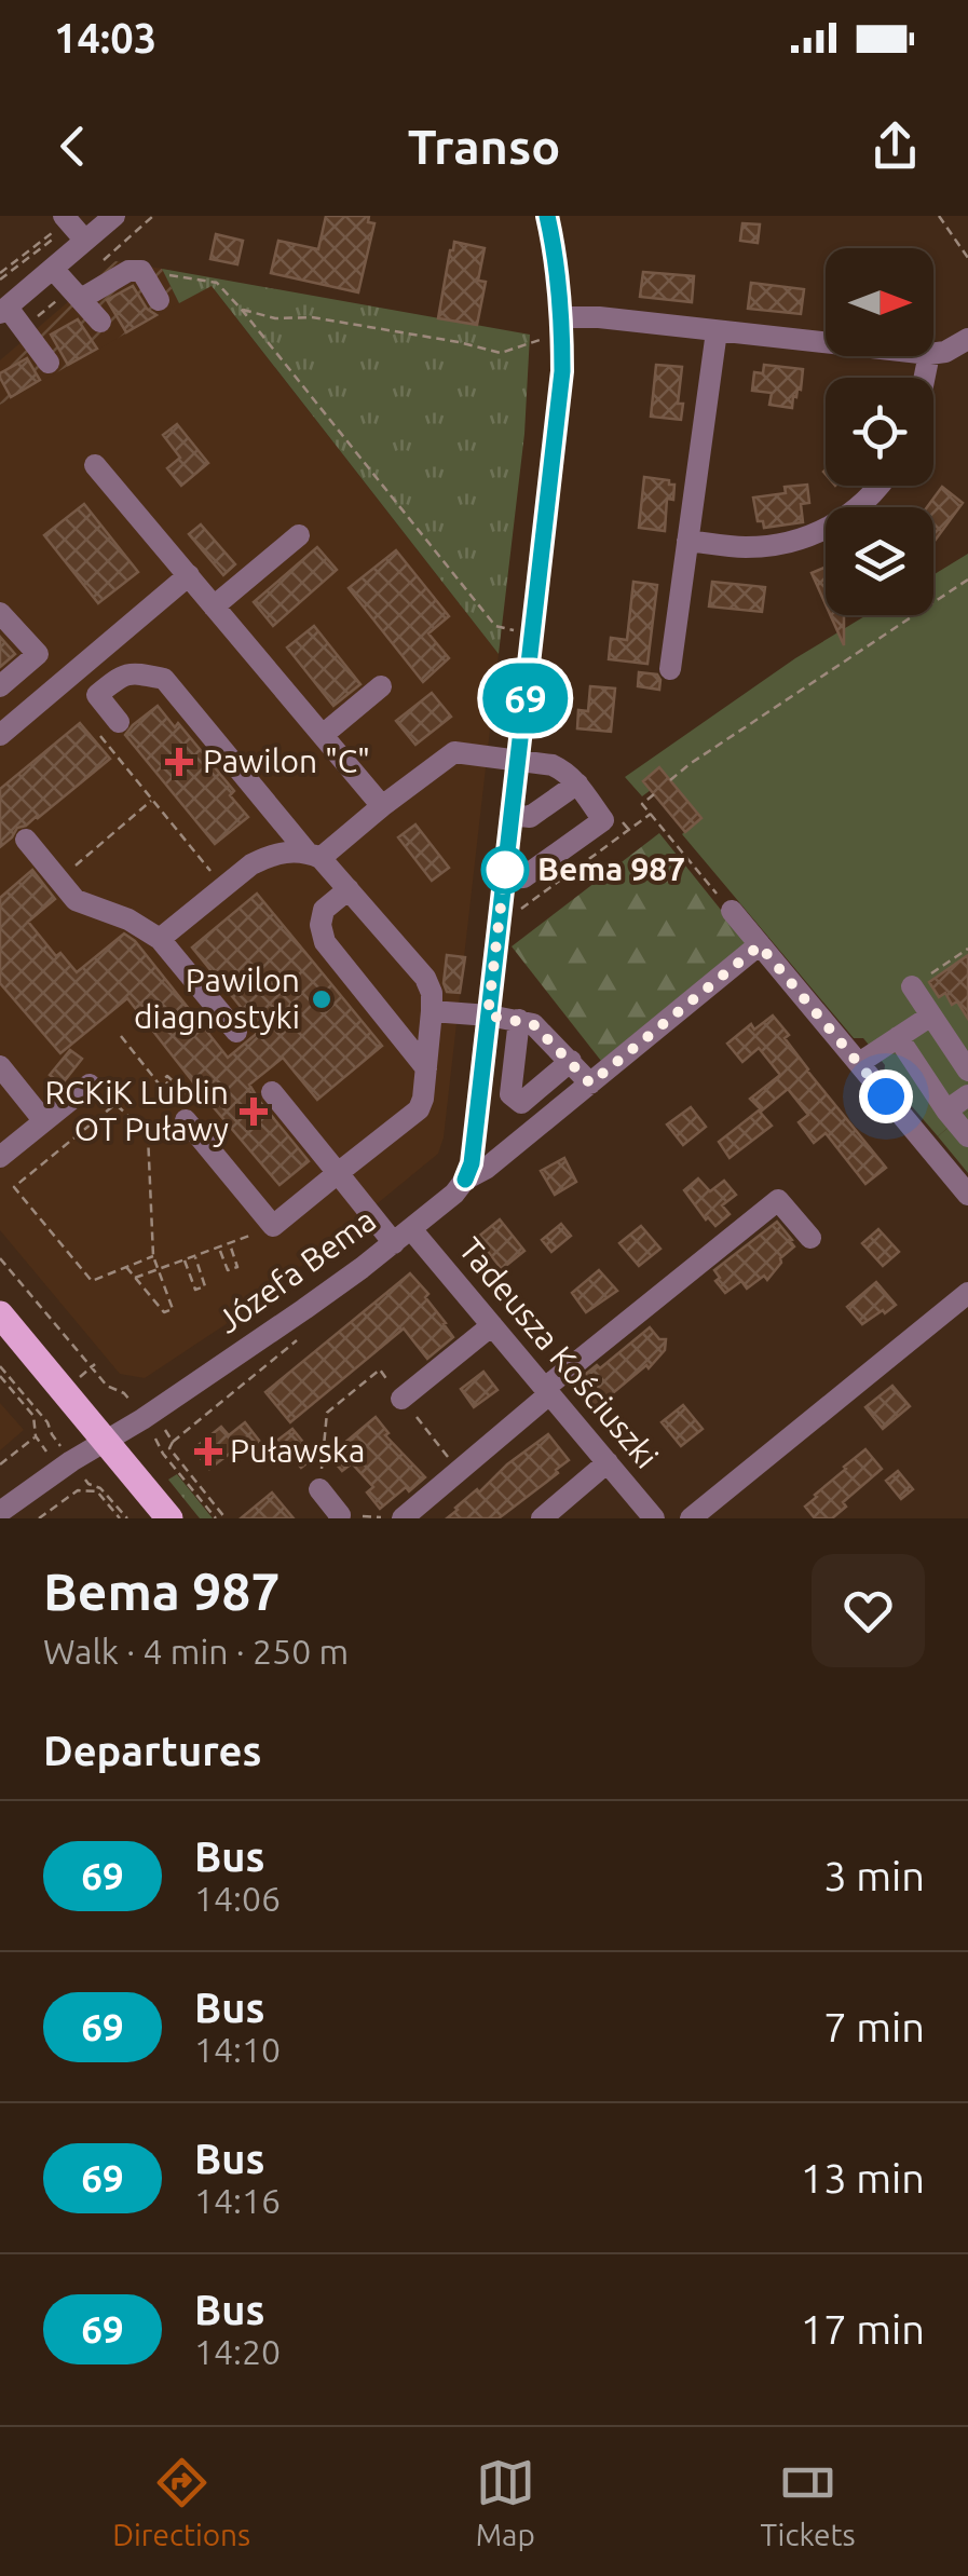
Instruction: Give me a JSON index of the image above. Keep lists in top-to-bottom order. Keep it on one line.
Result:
{"streets":{"street":["Józefa Bema","Tadeusza Kościuszki"]},"crossings":[["Józefa Bema","Tadeusza Kościuszki"]],"places":{"health":["Pawilon \"C\"","RCKiK Lublin OT Puławy","Puławska"],"other":["Bema 987","Pawilon diagnostyki"]},"lines":["bus line 69"],"north":"right","page":{"status":"14:03","header":"Transo","on_map":"69","heading":[["Bema 987","Walk · 4 min · 250 m"],"Departures"],"list":[{"mark":"69","name":"Bus","note":"14:06","value":"3 min"},{"mark":"69","name":"Bus","note":"14:10","value":"7 min"},{"mark":"69","name":"Bus","note":"14:16","value":"13 min"},{"mark":"69","name":"Bus","note":"14:20","value":"17 min"}],"tabs":["Directions","Map","Tickets"]}}
